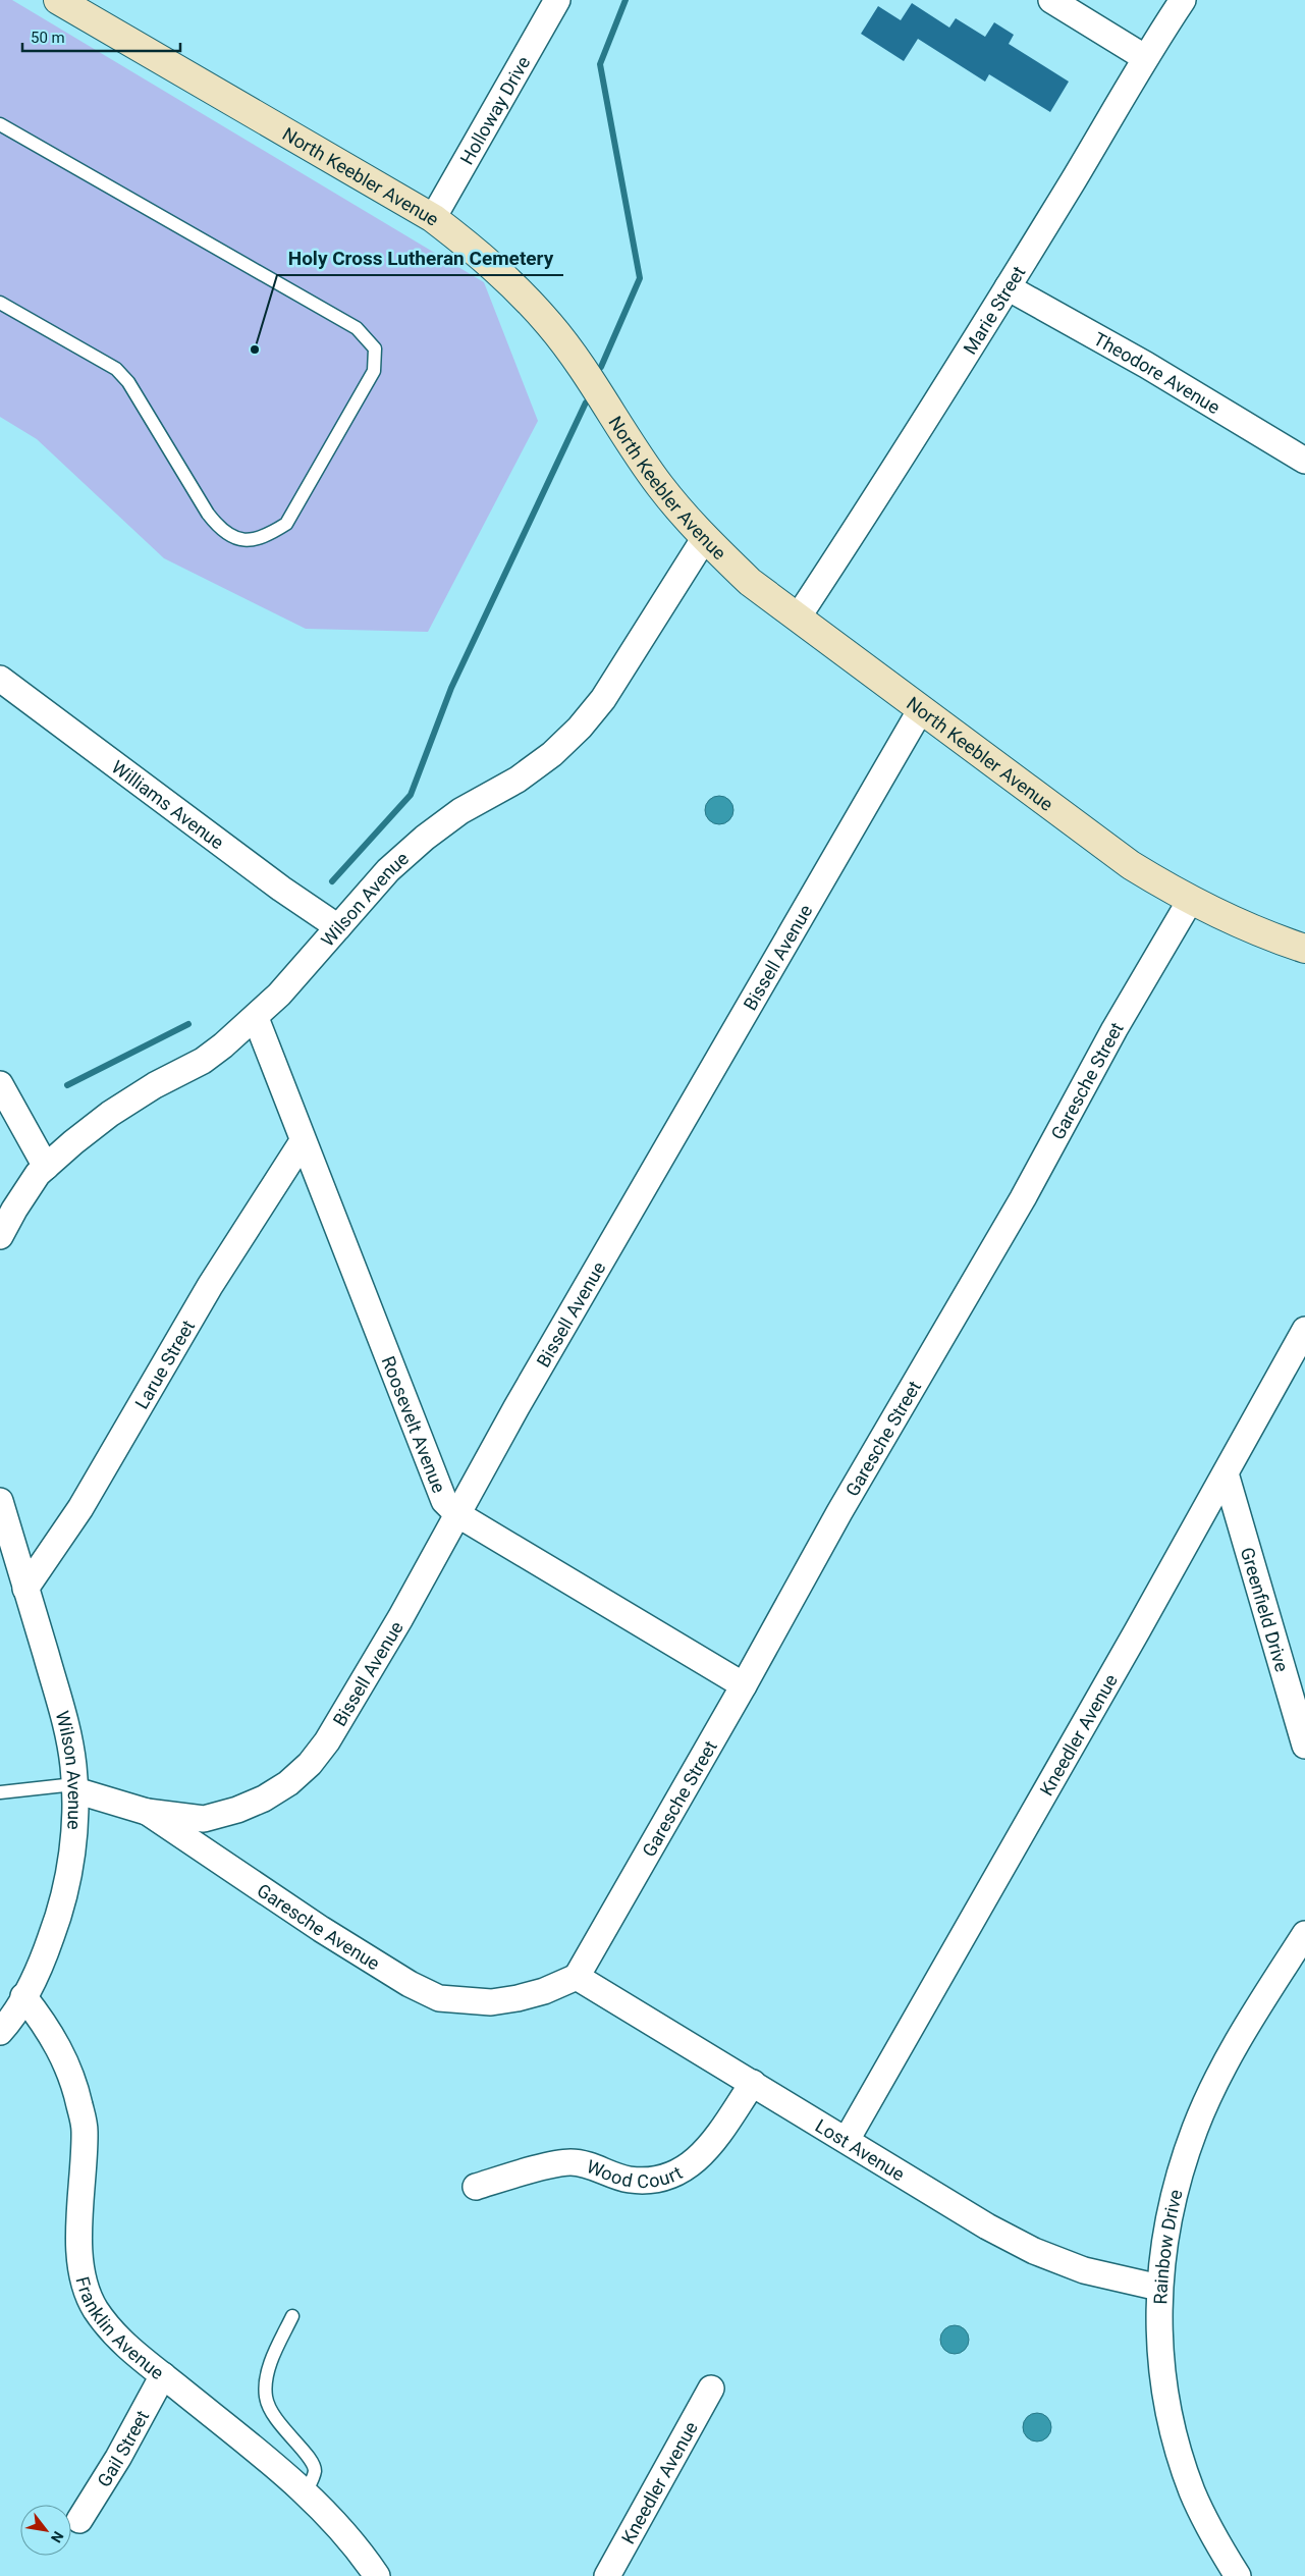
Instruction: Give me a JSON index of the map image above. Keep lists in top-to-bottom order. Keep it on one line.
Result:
{"streets":{"street":["Holloway Drive","North Keebler Avenue","Marie Street","Theodore Avenue","Williams Avenue","Wilson Avenue","Bissell Avenue","Garesche Street","Larue Street","Roosevelt Avenue","Greenfield Drive","Kneedler Avenue","Garesche Avenue","Lost Avenue","Wood Court","Rainbow Drive","Franklin Avenue","Gail Street"]},"crossings":[["Holloway Drive","North Keebler Avenue"],["North Keebler Avenue","Marie Street"],["North Keebler Avenue","Wilson Avenue"],["North Keebler Avenue","Bissell Avenue"],["North Keebler Avenue","Garesche Street"],["Marie Street","Theodore Avenue"],["Williams Avenue","Wilson Avenue"],["Wilson Avenue","Larue Street"],["Wilson Avenue","Roosevelt Avenue"],["Wilson Avenue","Garesche Avenue"],["Wilson Avenue","Franklin Avenue"],["Bissell Avenue","Roosevelt Avenue"],["Bissell Avenue","Garesche Avenue"],["Garesche Street","Roosevelt Avenue"],["Garesche Street","Garesche Avenue"],["Garesche Street","Lost Avenue"],["Larue Street","Roosevelt Avenue"],["Greenfield Drive","Kneedler Avenue"],["Kneedler Avenue","Lost Avenue"],["Garesche Avenue","Lost Avenue"],["Lost Avenue","Wood Court"],["Lost Avenue","Rainbow Drive"],["Franklin Avenue","Gail Street"]],"places":["Holy Cross Lutheran Cemetery"],"scale_bar":"50 m","north":"bottom right"}
